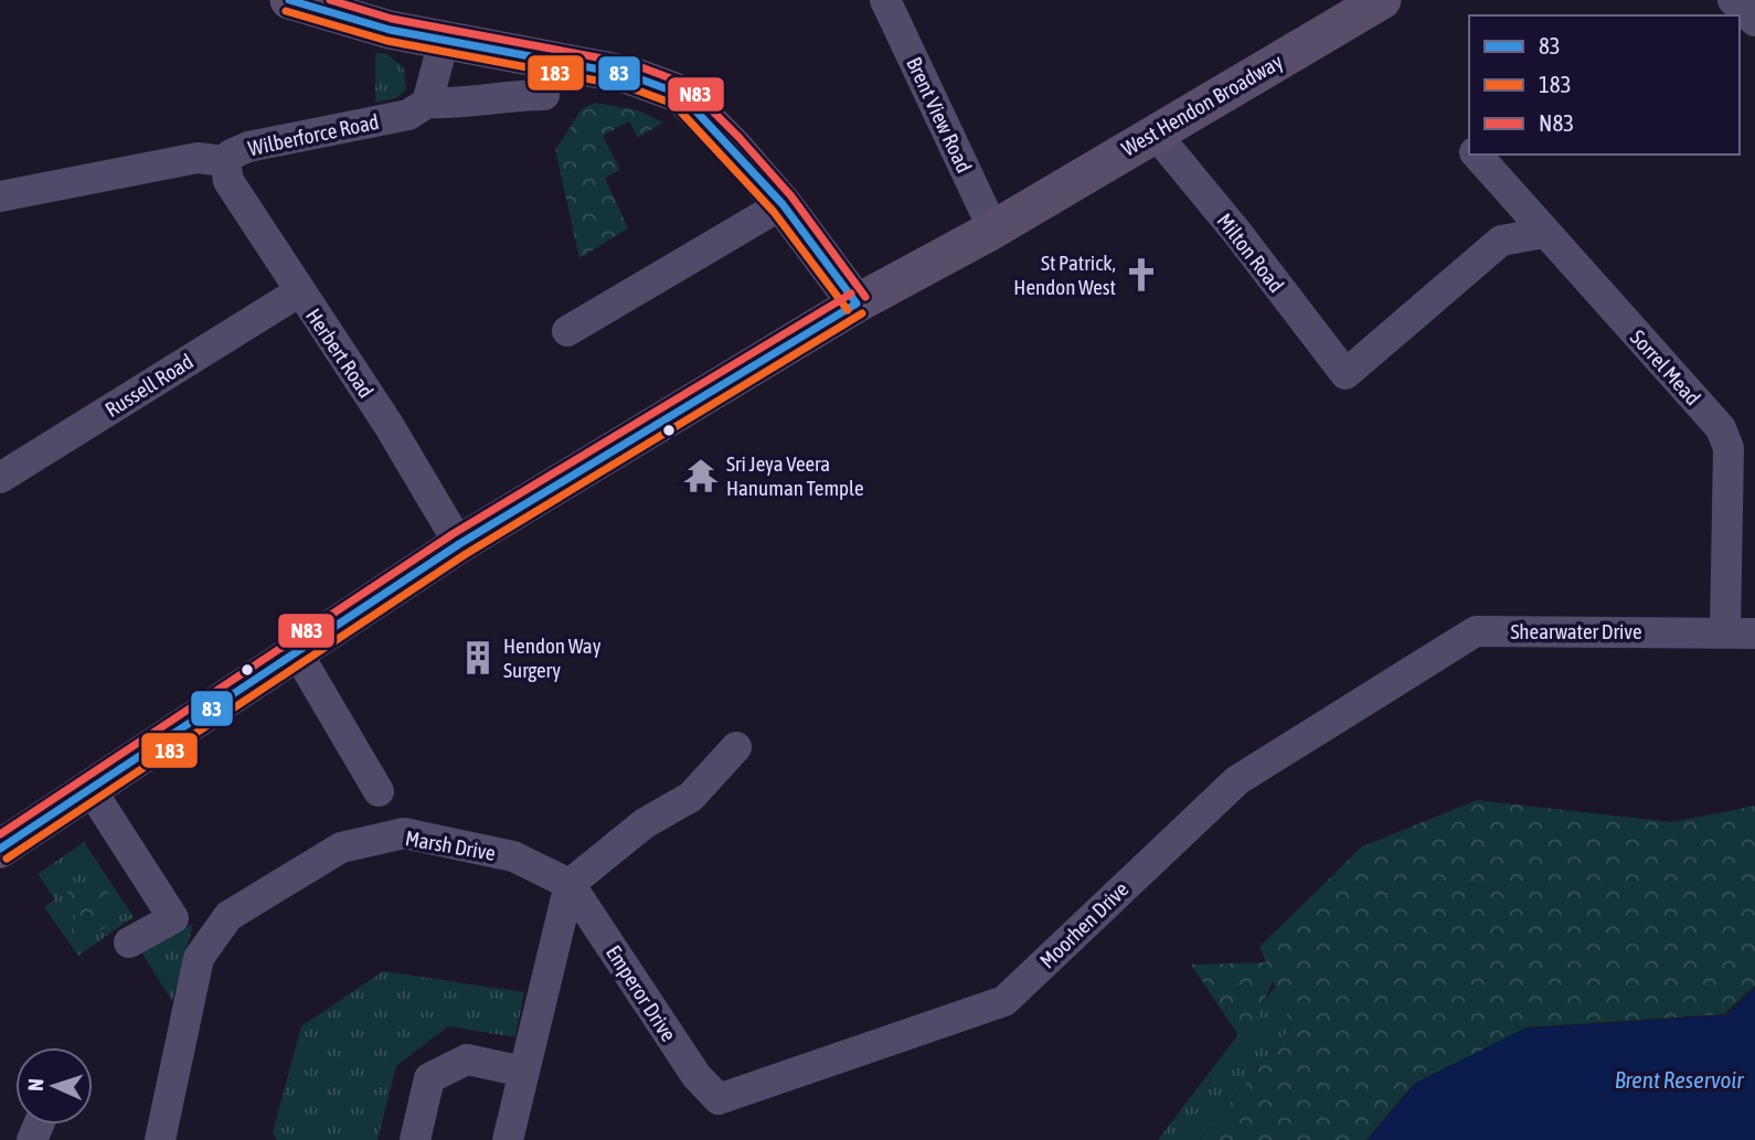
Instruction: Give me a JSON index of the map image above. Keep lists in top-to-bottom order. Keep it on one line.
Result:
{"streets":{"main road":["West Hendon Broadway"],"street":["Brent View Road","Wilberforce Road","Milton Road","Herbert Road","Sorrel Mead","Russell Road","Shearwater Drive","Marsh Drive","Moorhen Drive","Emperor Drive"]},"crossings":[["West Hendon Broadway","Brent View Road"],["West Hendon Broadway","Milton Road"],["West Hendon Broadway","Herbert Road"],["Wilberforce Road","Herbert Road"],["Milton Road","Sorrel Mead"],["Herbert Road","Russell Road"],["Sorrel Mead","Shearwater Drive"],["Shearwater Drive","Moorhen Drive"],["Marsh Drive","Emperor Drive"],["Moorhen Drive","Emperor Drive"]],"water":["Brent Reservoir"],"places":{"church":["St Patrick, Hendon West"],"temple":["Sri Jeya Veera Hanuman Temple"],"building":["Hendon Way Surgery"]},"lines":["transit line 83","transit line N83","transit line 183"],"legend":["83","183","N83"],"north":"left"}
